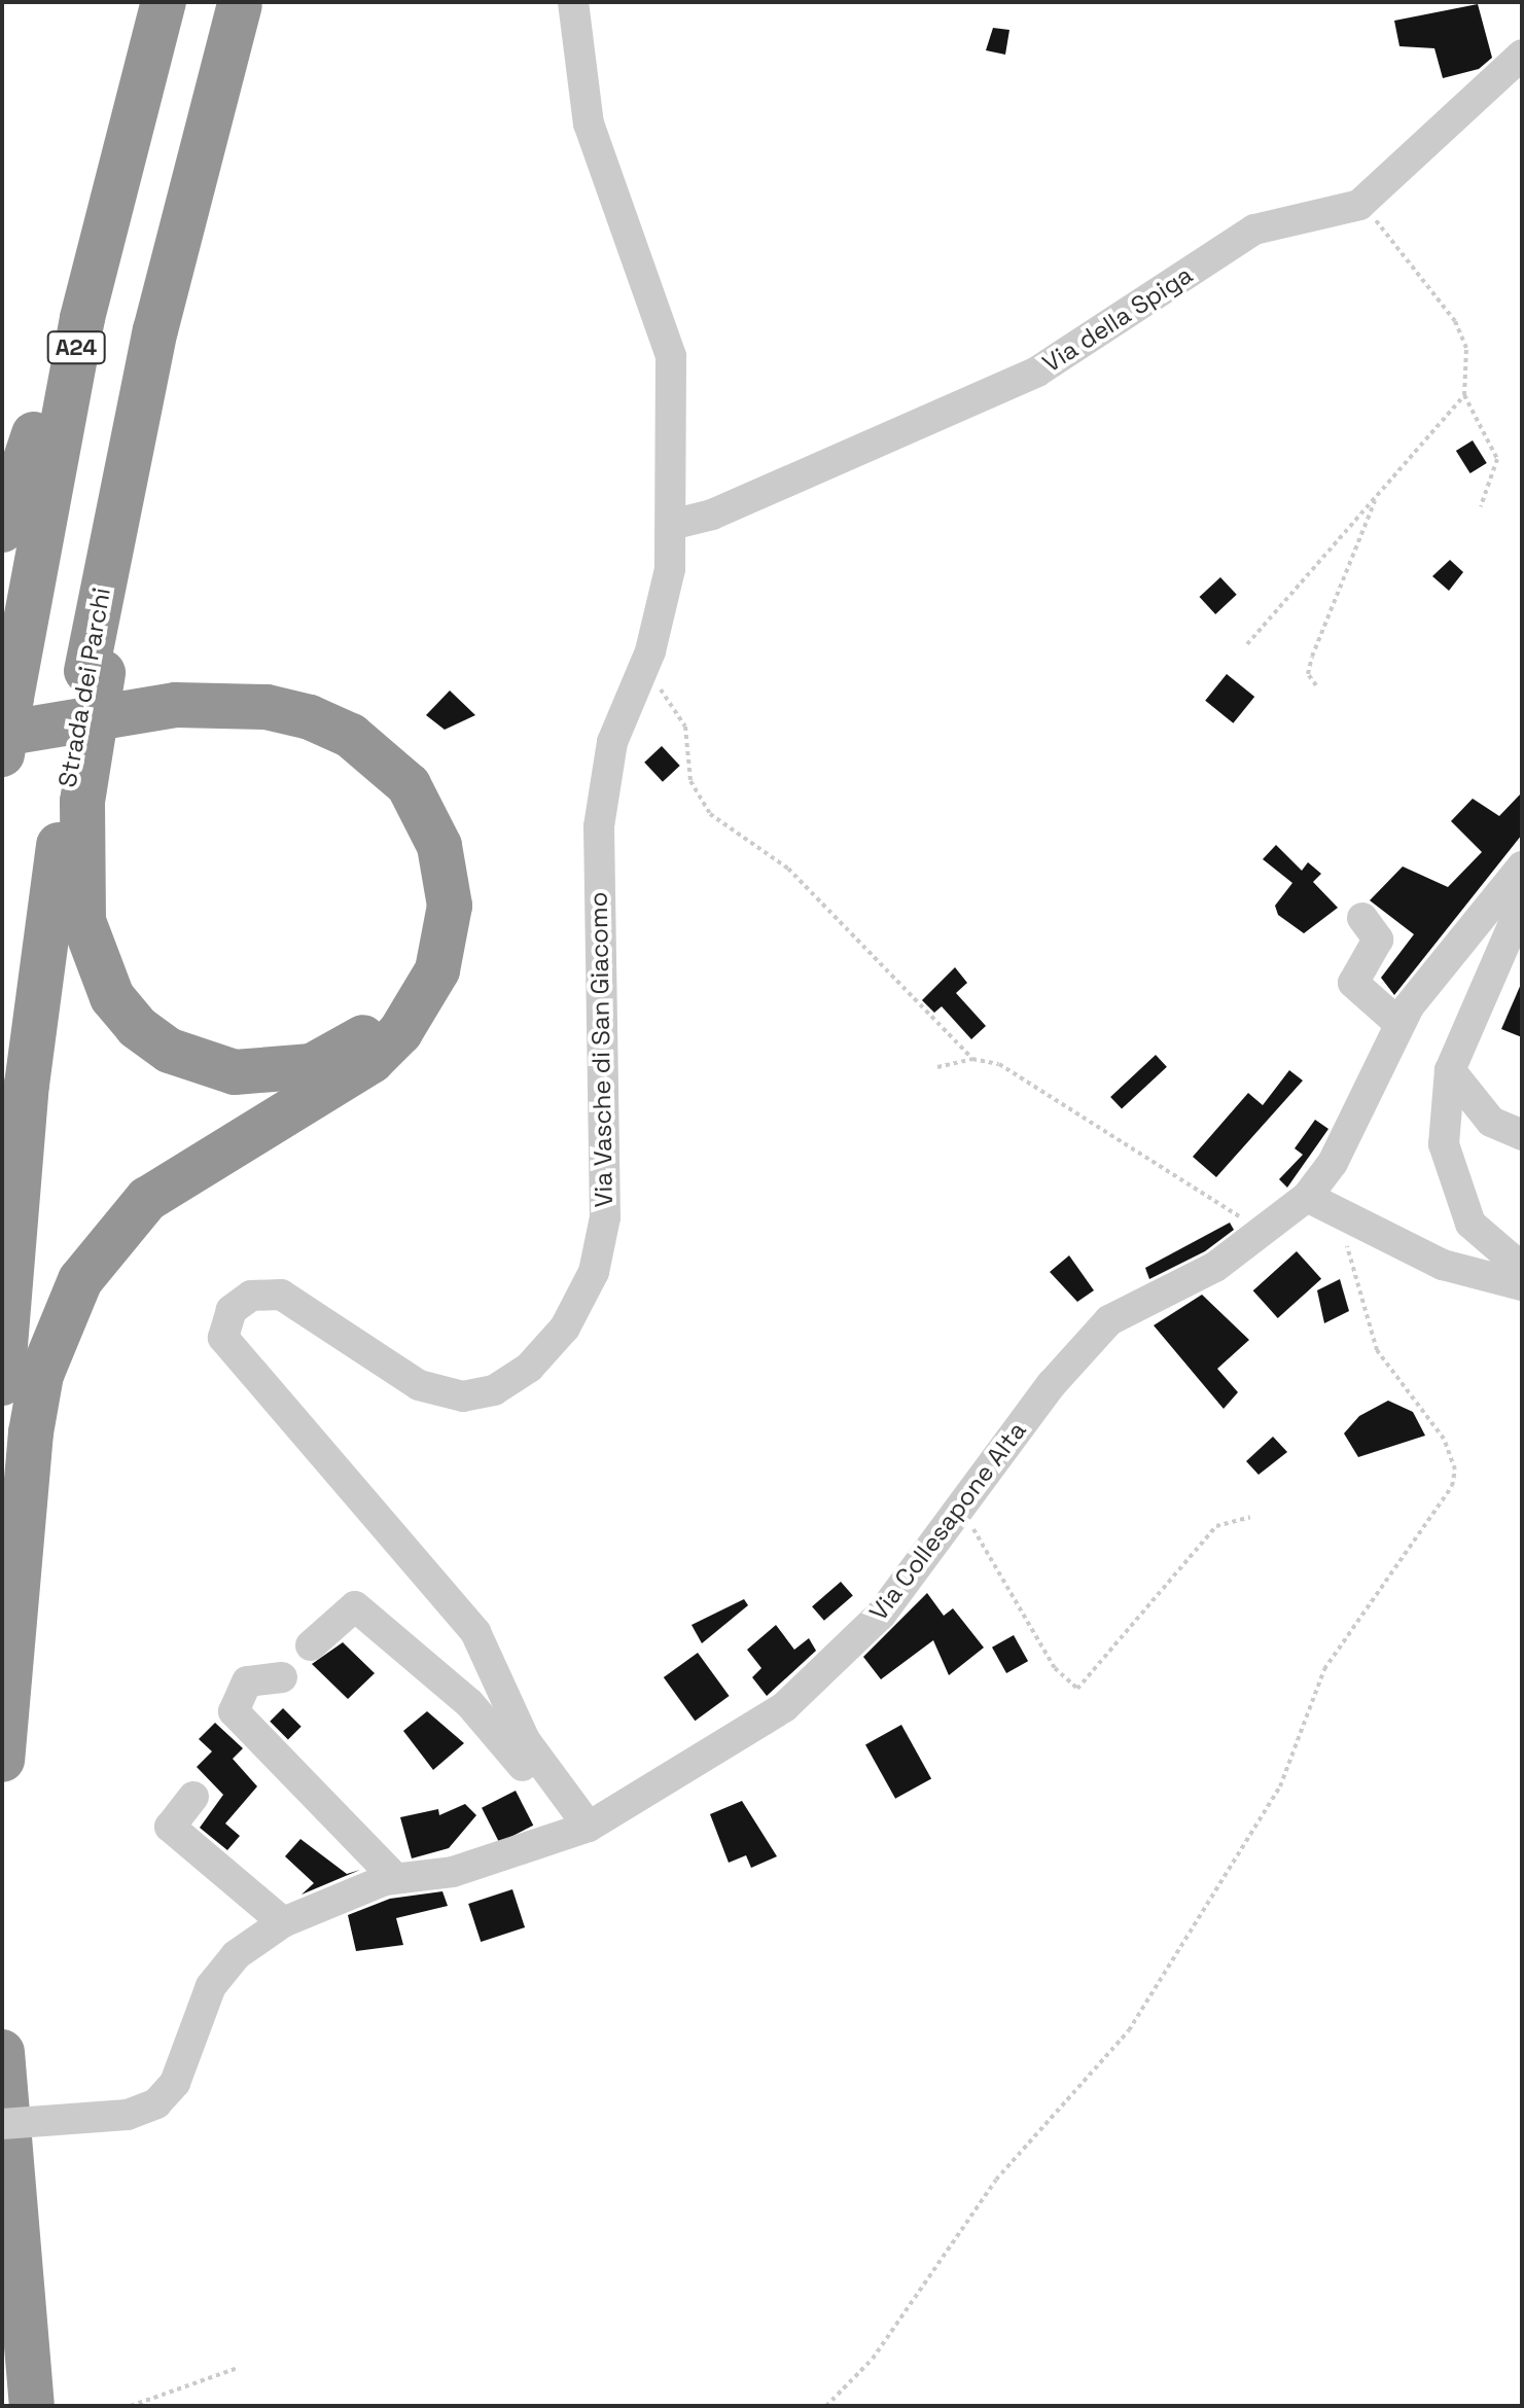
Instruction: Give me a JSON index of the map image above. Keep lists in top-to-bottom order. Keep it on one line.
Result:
{"streets":{"highway":["A24","Strada dei Parchi"],"street":["Via della Spiga","Via Vasche di San Giacomo","Via Collesapone Alta"]},"crossings":[["Via della Spiga","Via Vasche di San Giacomo"],["Via Vasche di San Giacomo","Via Collesapone Alta"]]}
